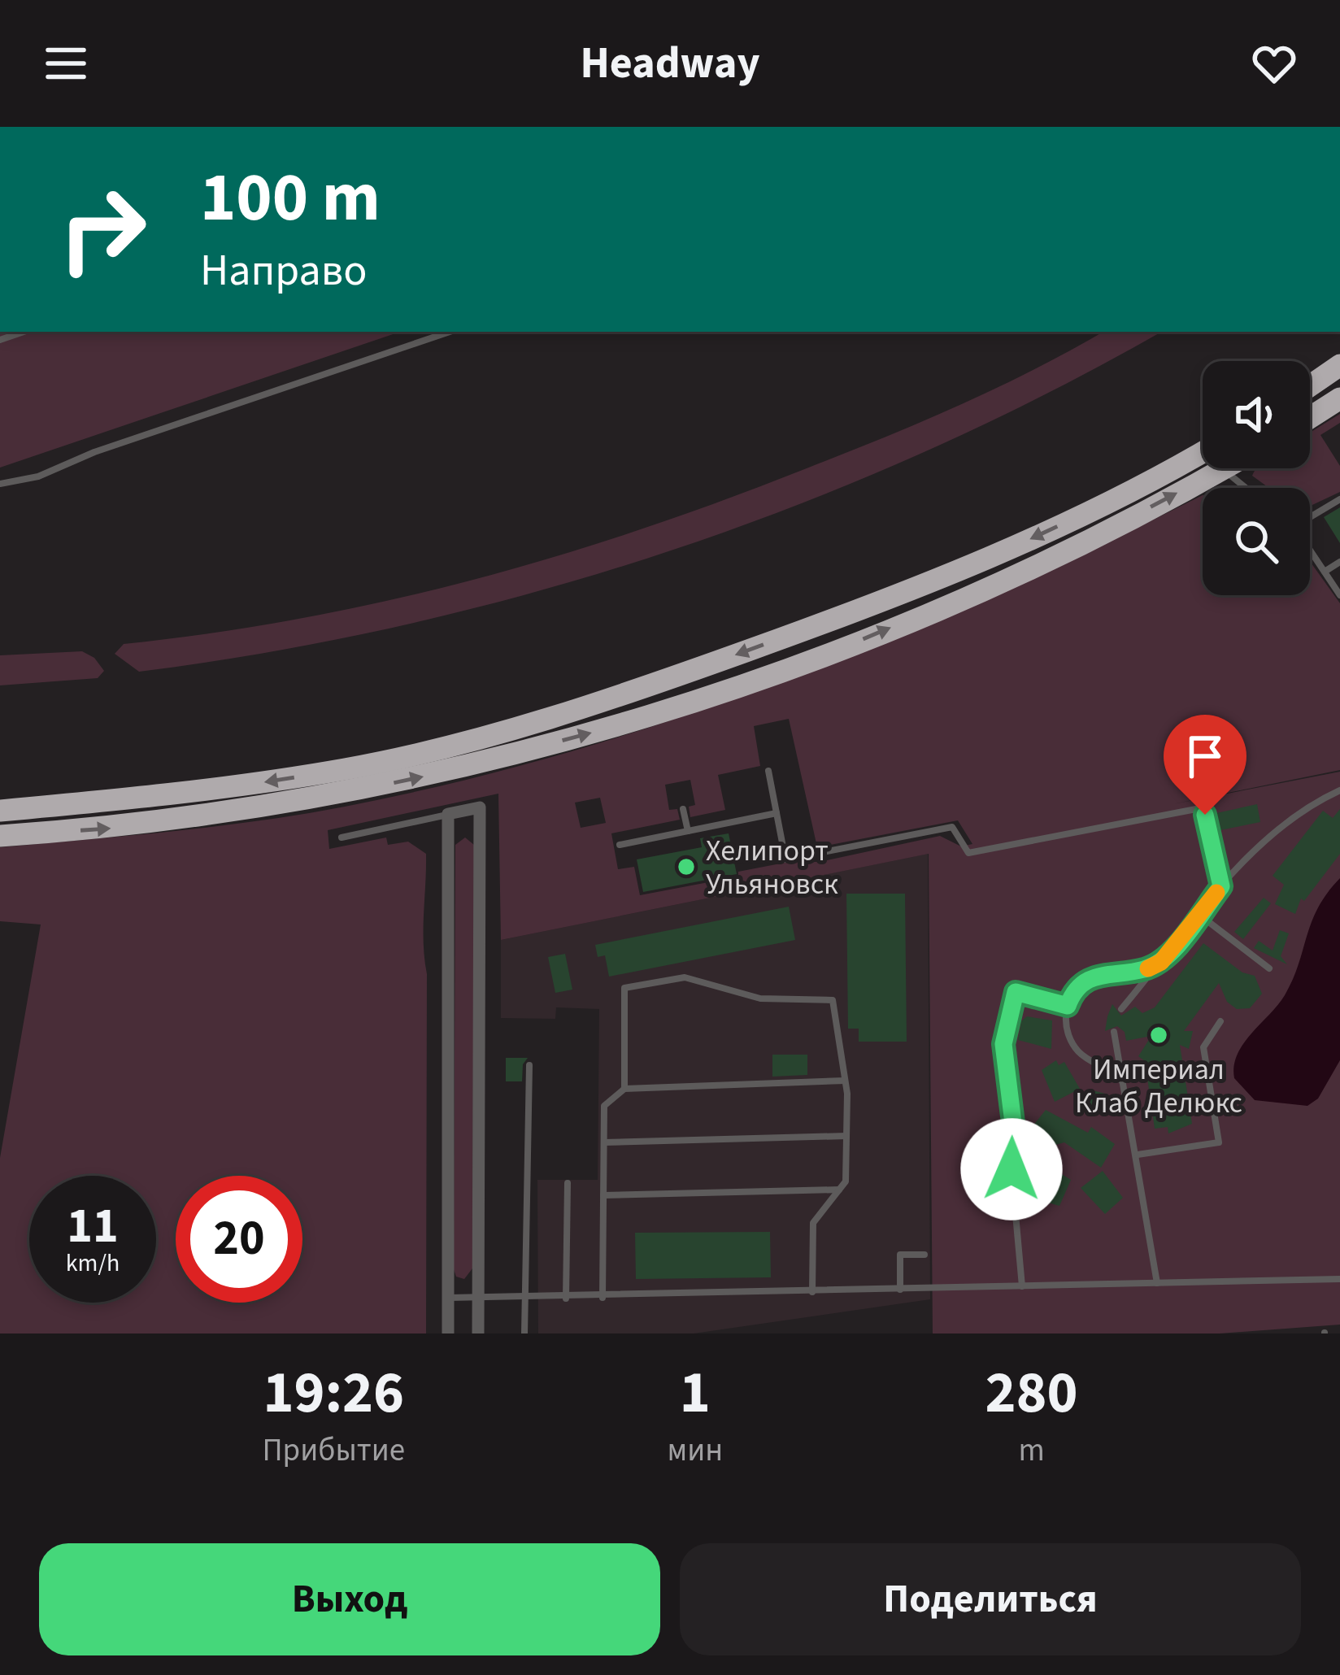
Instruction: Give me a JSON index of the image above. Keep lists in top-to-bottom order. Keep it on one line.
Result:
{"places":["Хелипорт Ульяновск","Империал Клаб Делюкс"],"page":{"header":"Headway","turn":["100 m","Направо"],"speed":"11 km/h","limit":"20","eta":["19:26","Прибытие","1","мин","280","m"],"buttons":["Выход","Поделиться"]}}
